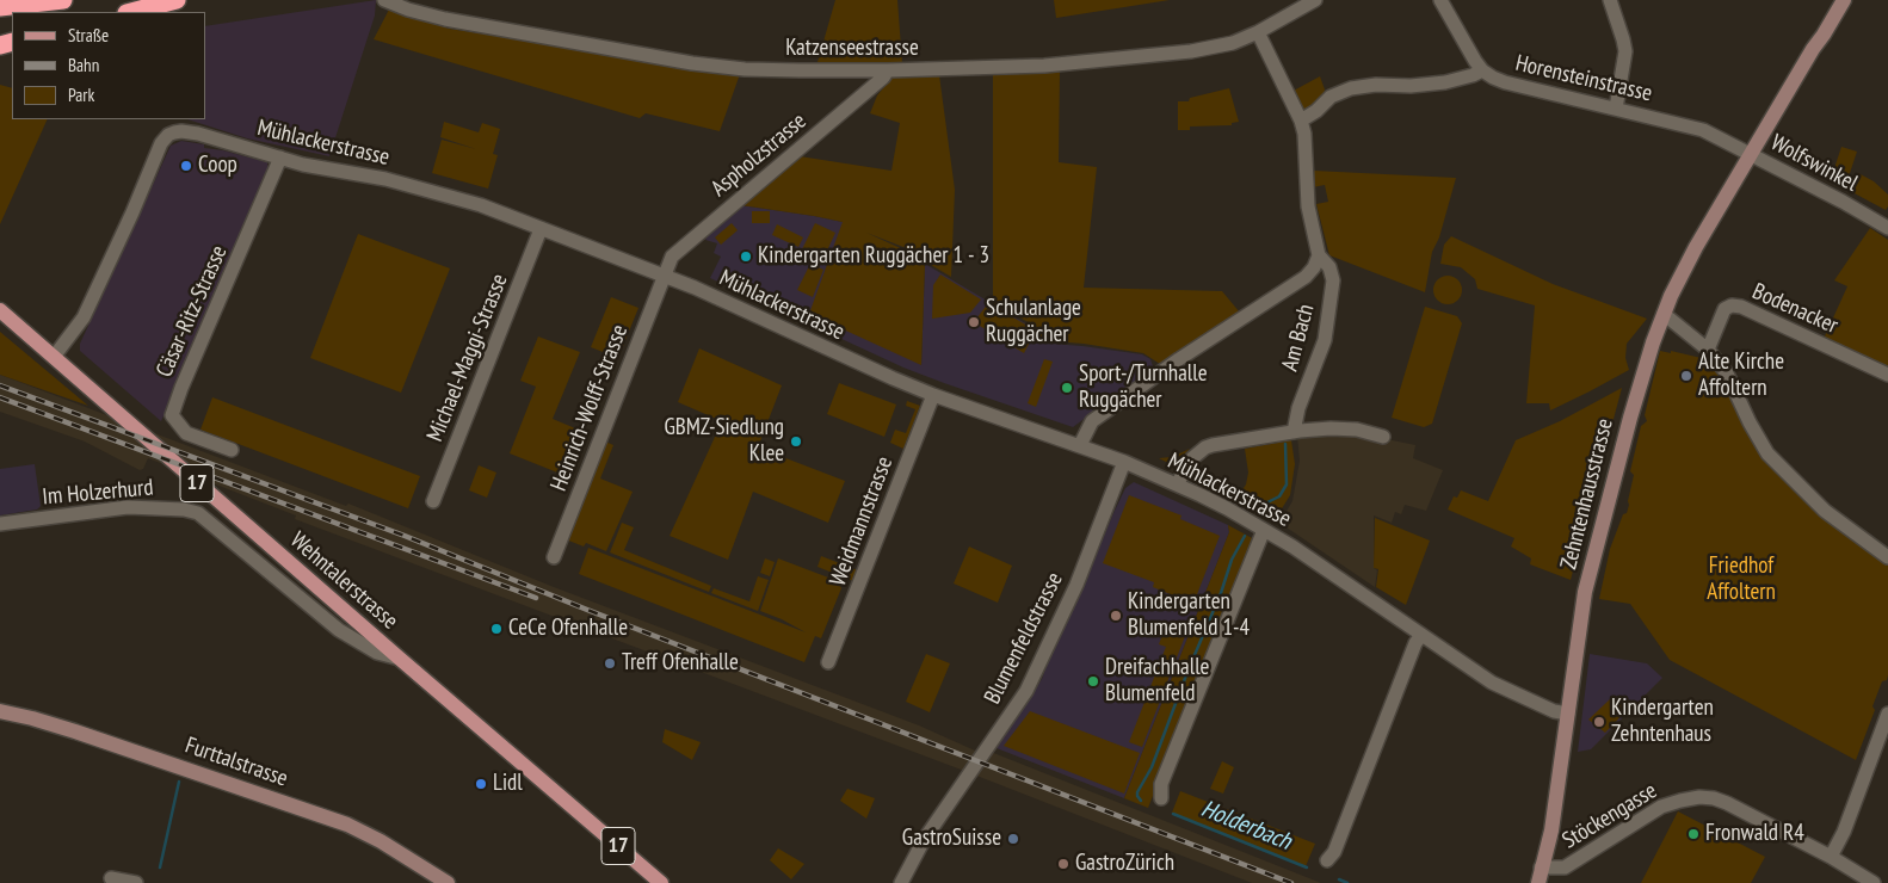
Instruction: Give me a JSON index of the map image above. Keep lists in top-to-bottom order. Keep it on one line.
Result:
{"streets":{"main road":["17","Wehntalerstrasse"],"street":["Katzenseestrasse","Horensteinstrasse","Mühlackerstrasse","Aspholzstrasse","Wolfswinkel","Bodenacker","Cäsar-Ritz-Strasse","Am Bach","Michael-Maggi-Strasse","Heinrich-Wolff-Strasse","Im Holzerhurd","Zehntenhausstrasse","Weidmannstrasse","Blumenfeldstrasse","Furttalstrasse","Stöckengasse"]},"crossings":[["Katzenseestrasse","Aspholzstrasse"],["Horensteinstrasse","Wolfswinkel"],["Horensteinstrasse","Zehntenhausstrasse"],["Mühlackerstrasse","Aspholzstrasse"],["Mühlackerstrasse","Cäsar-Ritz-Strasse"],["Mühlackerstrasse","Michael-Maggi-Strasse"],["Mühlackerstrasse","Heinrich-Wolff-Strasse"],["Mühlackerstrasse","Zehntenhausstrasse"],["Mühlackerstrasse","Weidmannstrasse"],["Mühlackerstrasse","Wehntalerstrasse"],["Mühlackerstrasse","Blumenfeldstrasse"],["Aspholzstrasse","Heinrich-Wolff-Strasse"],["Wolfswinkel","Zehntenhausstrasse"],["Im Holzerhurd","Wehntalerstrasse"],["Zehntenhausstrasse","Stöckengasse"]],"water":["Holderbach"],"parks":["Friedhof Affoltern"],"places":["Coop","Kindergarten Ruggächer 1 - 3","Schulanlage Ruggächer","Alte Kirche Affoltern","Sport-/Turnhalle Ruggächer","GBMZ-Siedlung Klee","Kindergarten Blumenfeld 1-4","CeCe Ofenhalle","Treff Ofenhalle","Dreifachhalle Blumenfeld","Kindergarten Zehntenhaus","Lidl","Fronwald R4","GastroSuisse","GastroZürich"],"legend":["Straße","Bahn","Park"]}
